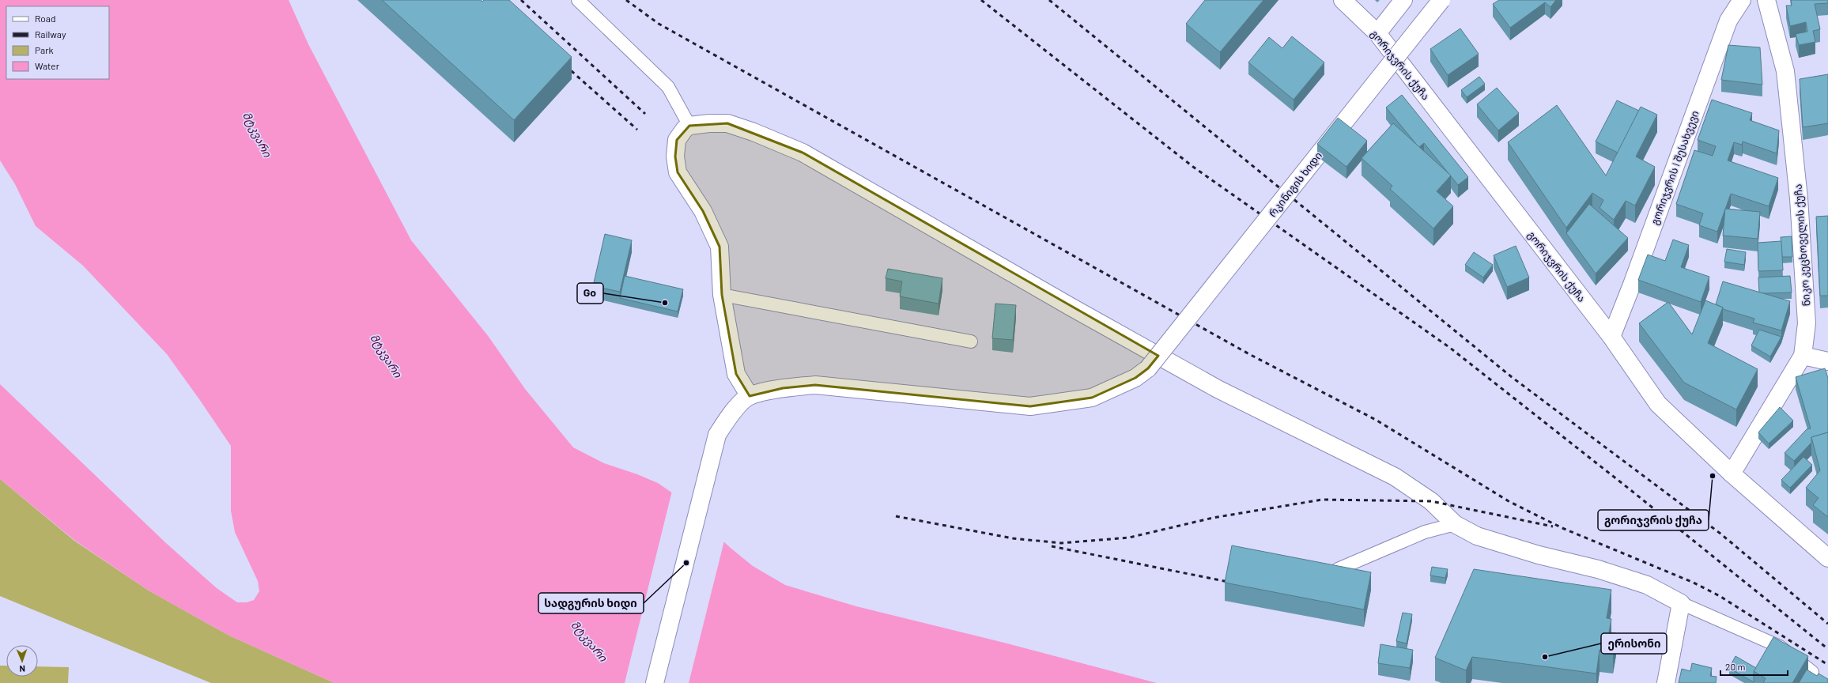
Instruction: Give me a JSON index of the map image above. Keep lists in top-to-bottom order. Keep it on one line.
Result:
{"streets":{"main road":["გორიჯვრის ქუჩა","გორიჯვრის I შესახვევი","რკინიგის ხიდი","ნიკო კეცხოველის ქუჩა"]},"crossings":[["გორიჯვრის ქუჩა","გორიჯვრის I შესახვევი"],["გორიჯვრის ქუჩა","ნიკო კეცხოველის ქუჩა"]],"water":["მტკვარი"],"places":["Go","გორიჯვრის ქუჩა","სადგურის ხიდი","ერისონი"],"legend":["Road","Railway","Park","Water"],"scale_bar":"20 m","north":"bottom"}
